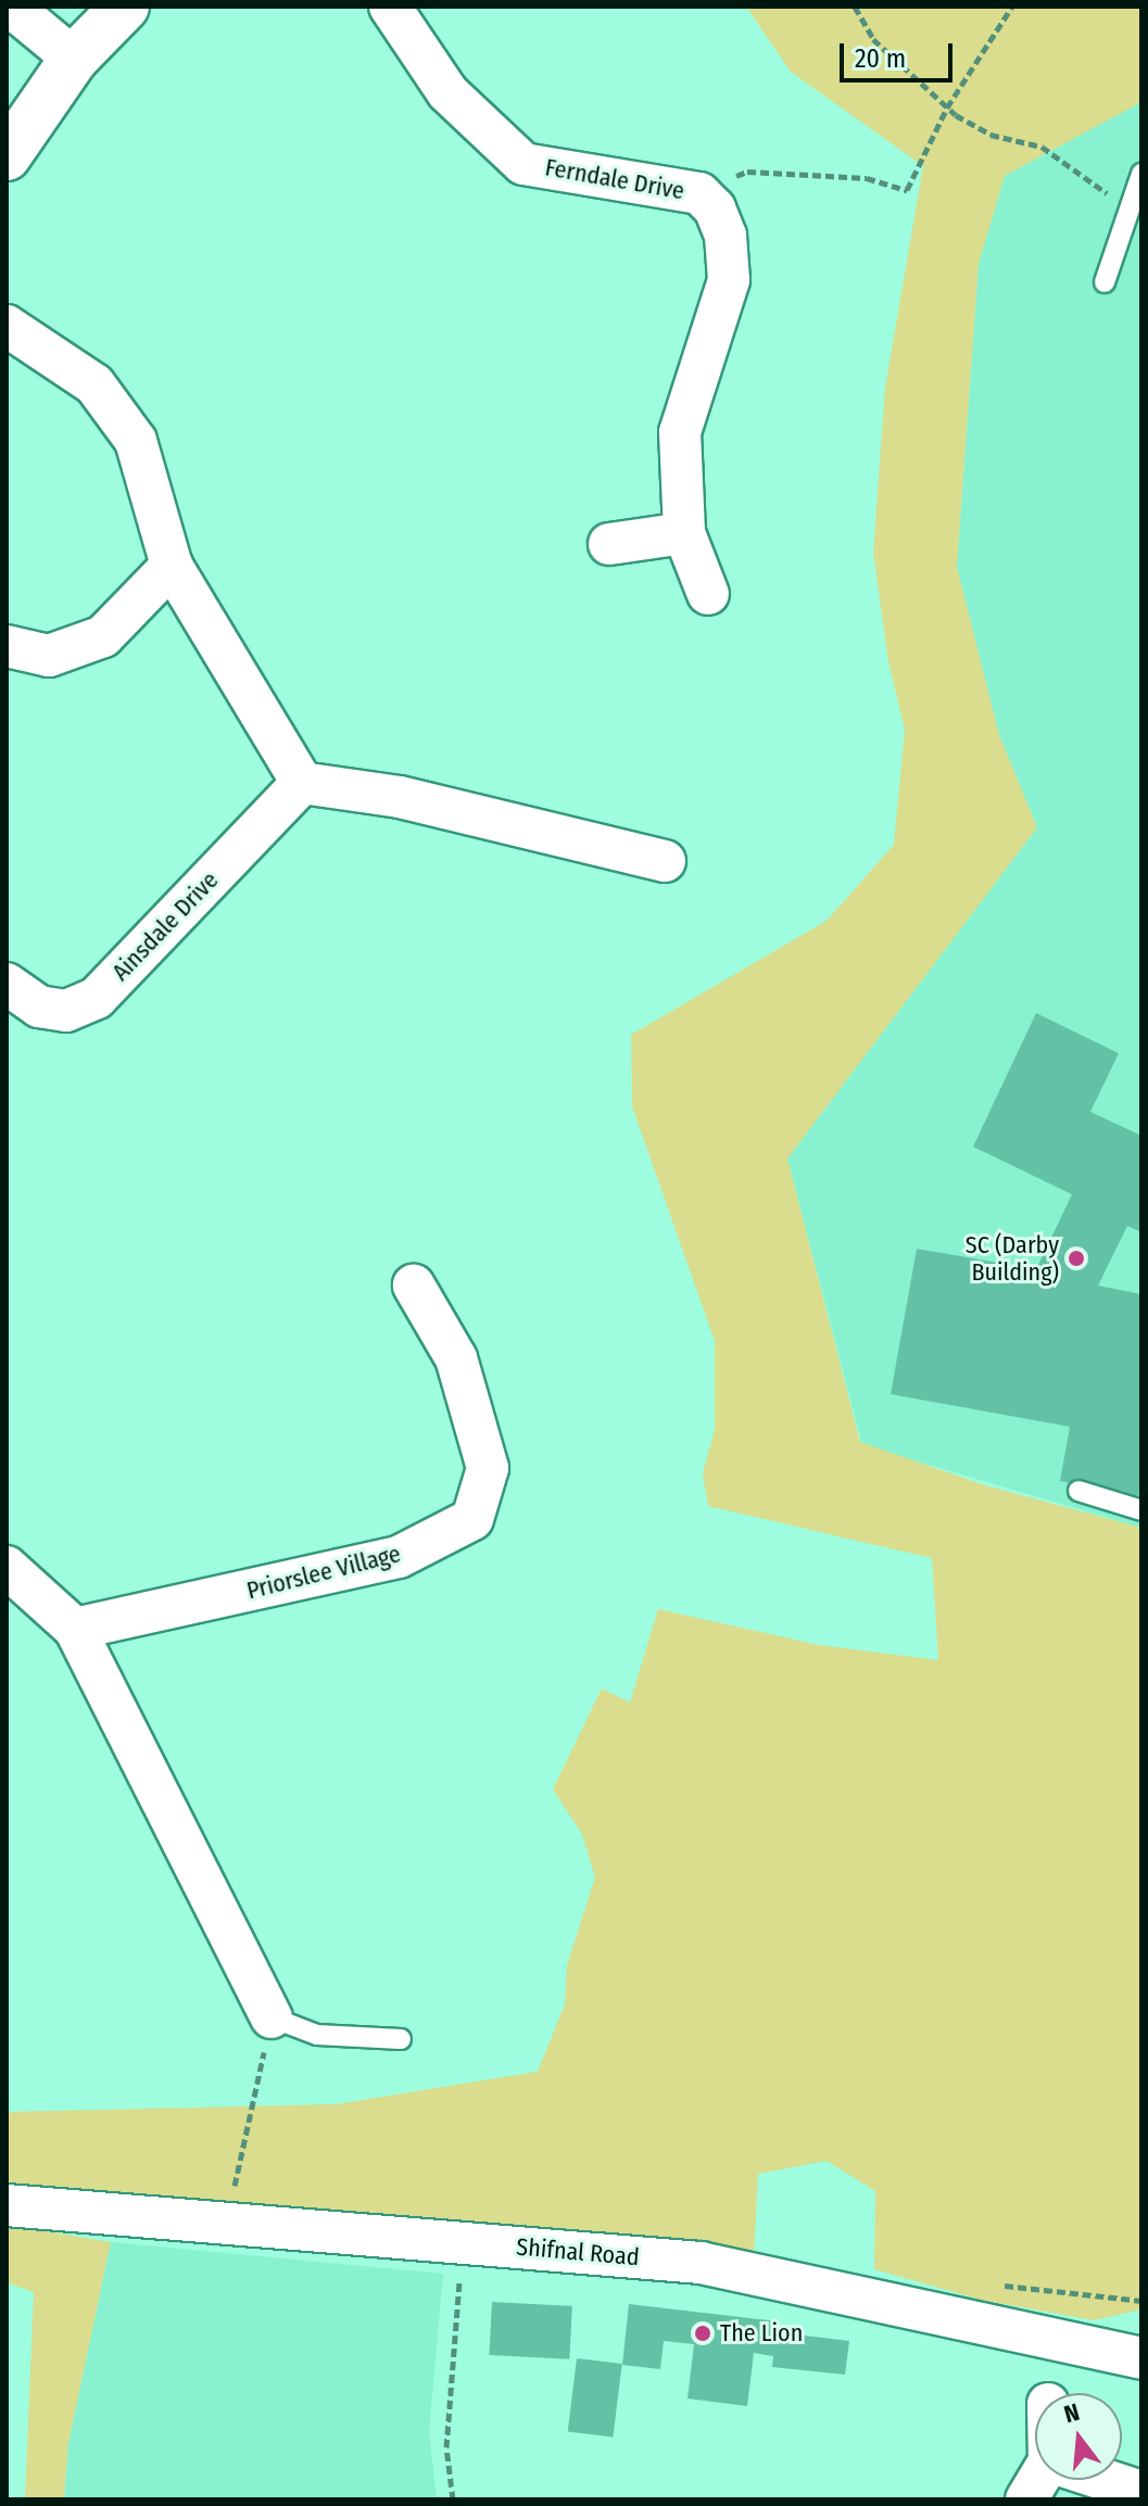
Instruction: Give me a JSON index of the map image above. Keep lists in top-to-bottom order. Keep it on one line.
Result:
{"streets":{"street":["Ferndale Drive","Ainsdale Drive","Priorslee Village","Shifnal Road"]},"places":["SC (Darby Building)","The Lion"],"scale_bar":"20 m","north":"top"}
